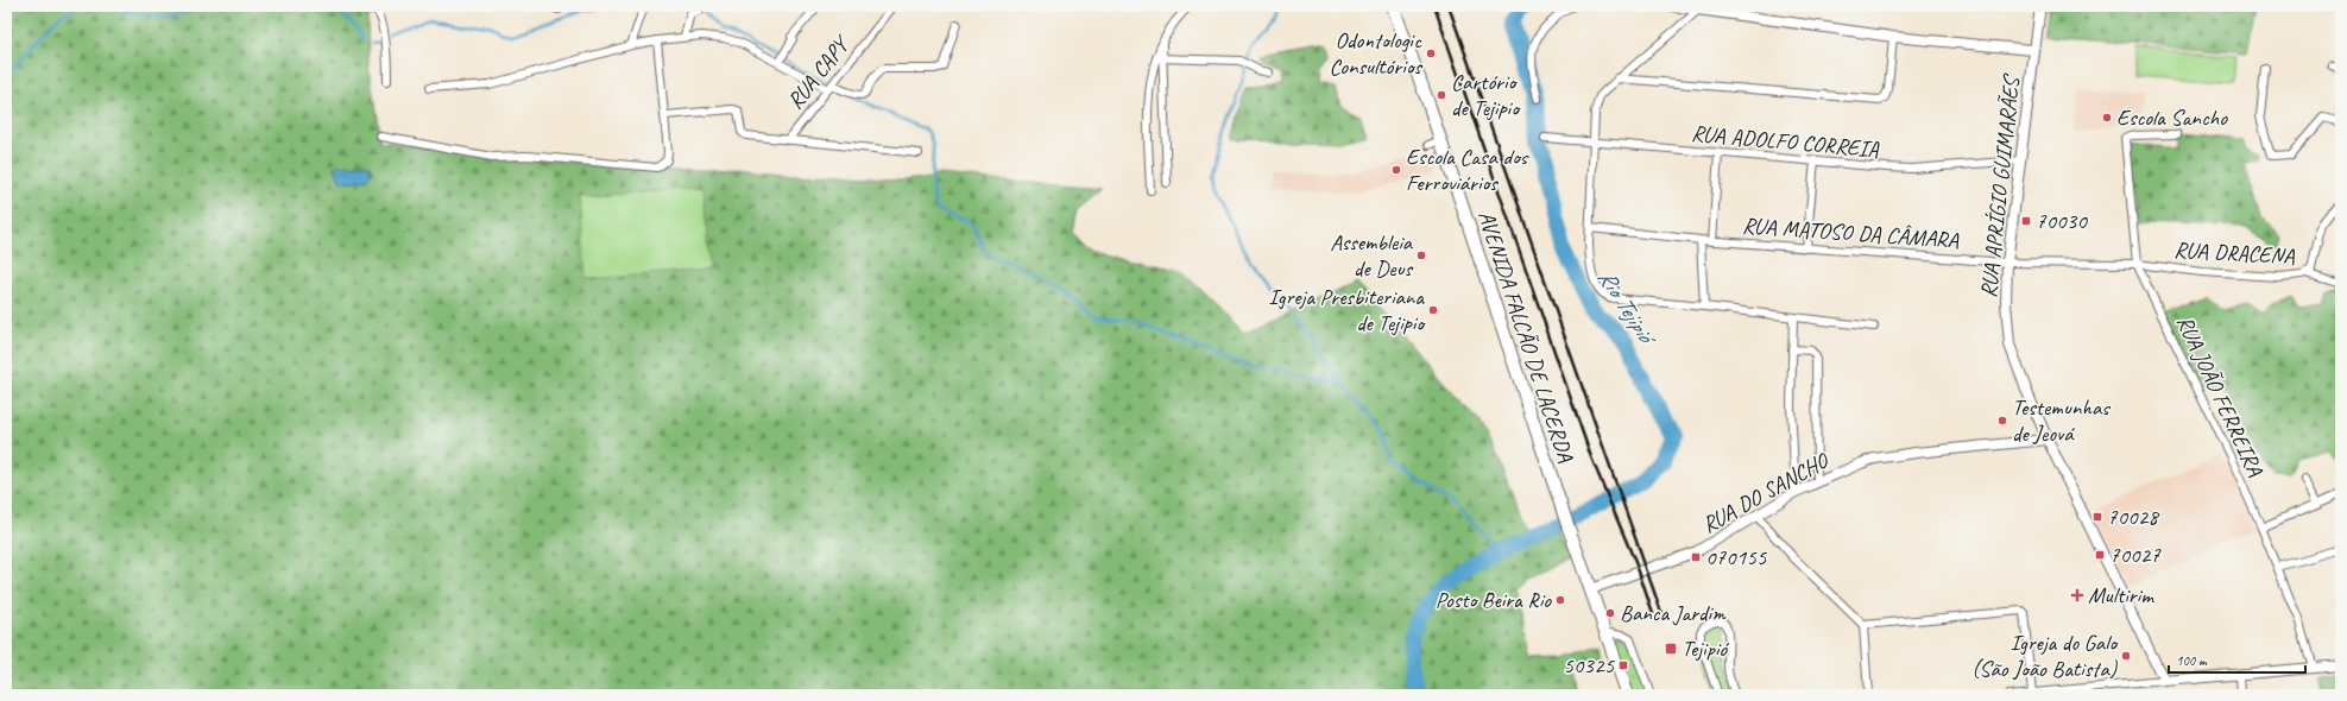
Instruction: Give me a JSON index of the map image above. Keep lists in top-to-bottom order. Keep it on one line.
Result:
{"streets":{"main road":["AVENIDA FALCÃO DE LACERDA"],"street":["RUA CAPY","RUA ADOLFO CORREIA","RUA APRÍGIO GUIMARÃES","RUA MATOSO DA CÂMARA","RUA DRACENA","RUA JOÃO FERREIRA","RUA DO SANCHO"]},"crossings":[["RUA ADOLFO CORREIA","RUA APRÍGIO GUIMARÃES"],["RUA APRÍGIO GUIMARÃES","RUA MATOSO DA CÂMARA"],["RUA APRÍGIO GUIMARÃES","RUA DO SANCHO"],["RUA MATOSO DA CÂMARA","RUA DRACENA"],["RUA MATOSO DA CÂMARA","RUA JOÃO FERREIRA"],["RUA DRACENA","RUA JOÃO FERREIRA"],["AVENIDA FALCÃO DE LACERDA","RUA DO SANCHO"]],"water":["Rio Tejipió"],"places":{"other":["Odontologic Consultórios","Cartório de Tejipio","Escola Sancho","Escola Casa dos Ferroviários","Assembleia de Deus","Igreja Presbiteriana de Tejipio","Testemunhas de Jeová","Posto Beira Rio","Banca Jardim","Igreja do Galo (São João Batista)"],"transit":["70030","70028","70027","070155","Tejipió","50325"],"health":["Multirim"]},"scale_bar":"100 m"}
